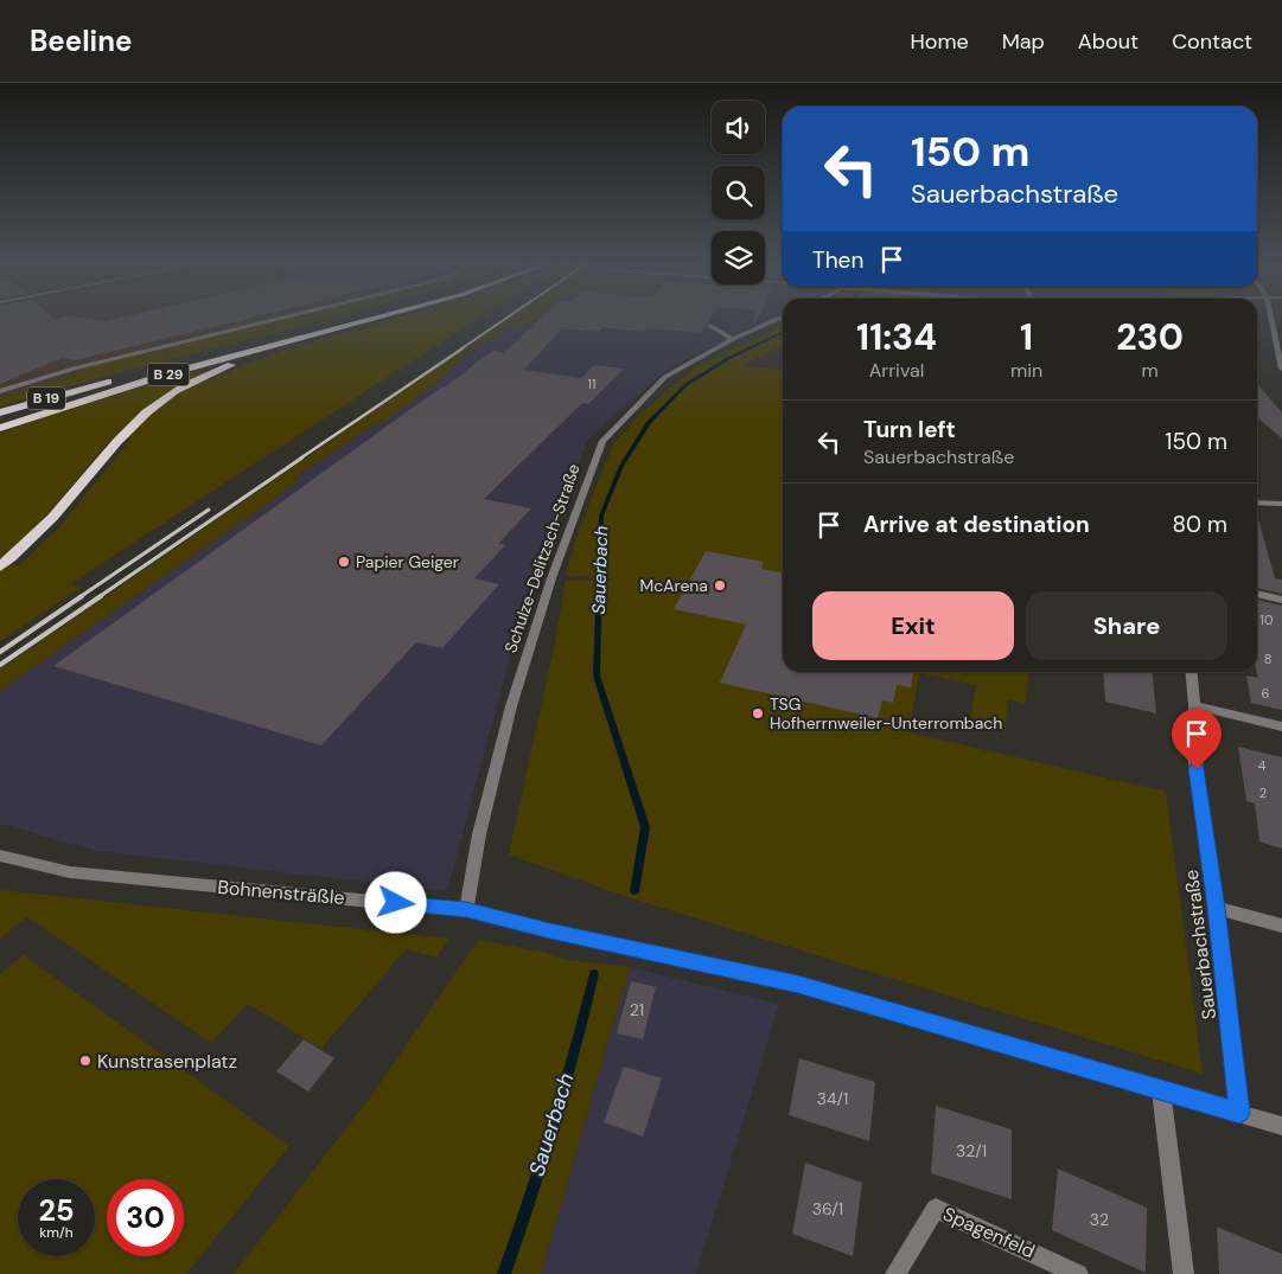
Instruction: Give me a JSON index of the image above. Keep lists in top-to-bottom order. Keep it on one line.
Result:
{"streets":{"highway":["B 29","B 19"],"street":["Schulze-Delitzsch-Straße","Bohnensträßle","Sauerbachstraße","Spagenfeld"]},"crossings":[["Schulze-Delitzsch-Straße","Bohnensträßle"],["Bohnensträßle","Sauerbachstraße"]],"water":["Sauerbach"],"places":["Papier Geiger","McArena","TSG Hofherrnweiler-Unterrombach","Kunstrasenplatz"],"house_numbers":["11","10","8","6","4","2","21","34/1","32/1","36/1","32"],"page":{"header":"Beeline","nav":["Home","Map","About","Contact"],"turn":["150 m","Sauerbachstraße"],"then":"Then","eta":["11:34","Arrival","1","min","230","m"],"list":[{"name":"Turn left","note":"Sauerbachstraße","value":"150 m"},{"name":"Arrive at destination","value":"80 m"}],"buttons":["Exit","Share"],"speed":"25 km/h","limit":"30"}}
